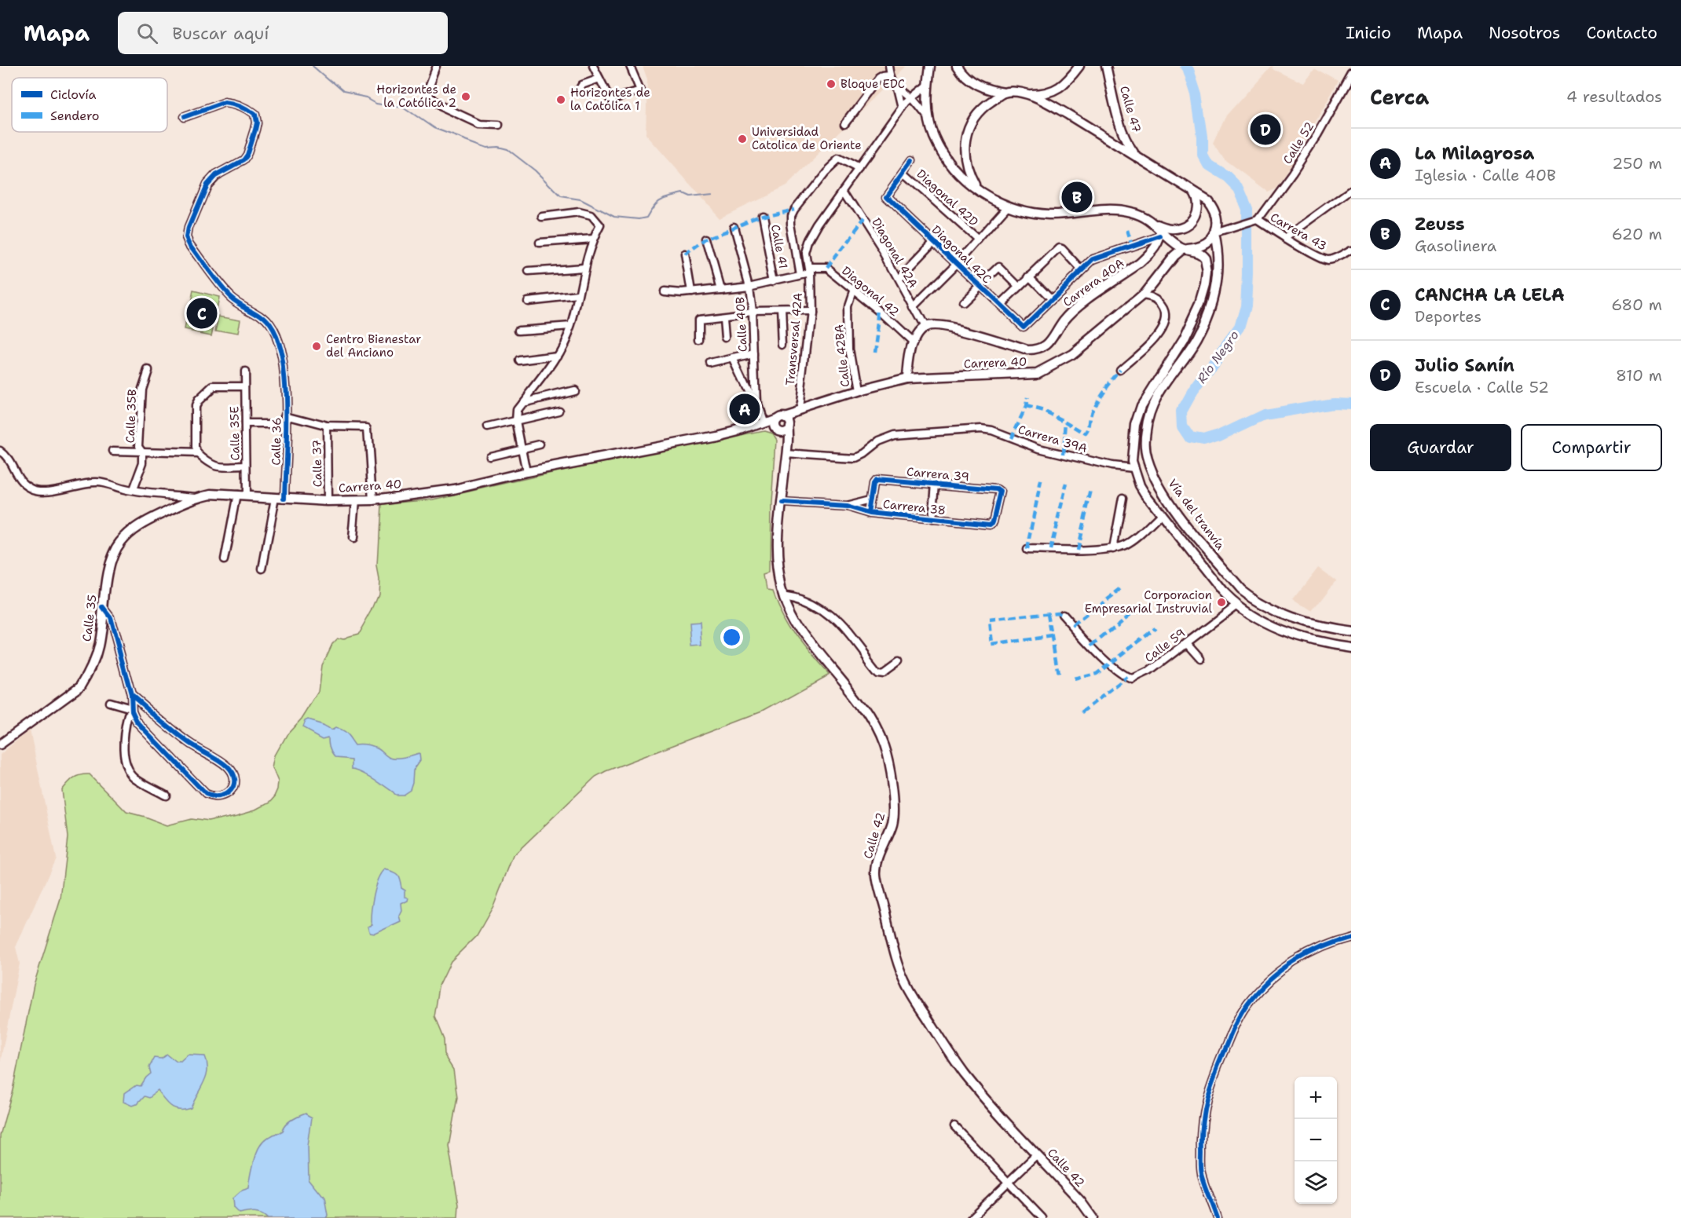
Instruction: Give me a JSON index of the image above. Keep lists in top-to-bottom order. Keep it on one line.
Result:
{"streets":{"main road":["Calle 47","Carrera 40A","Carrera 40","Vía del tranvía","Calle 35","Calle 42"],"street":["Calle 52","Diagonal 42D","Carrera 43","Calle 41","Diagonal 42A","Diagonal 42C","Diagonal 42","Calle 40B","Transversal 42A","Calle 42BA","Calle 35B","Calle 35E","Carrera 39A","Calle 36","Calle 37","Carrera 39","Carrera 38","Calle 59"]},"crossings":[["Calle 52","Carrera 43"],["Diagonal 42D","Diagonal 42C"],["Carrera 43","Vía del tranvía"],["Calle 41","Diagonal 42"],["Diagonal 42A","Carrera 40A"],["Diagonal 42A","Transversal 42A"],["Diagonal 42","Calle 40B"],["Diagonal 42","Transversal 42A"],["Diagonal 42","Calle 42BA"],["Calle 40B","Carrera 40"],["Transversal 42A","Carrera 40"],["Calle 42BA","Carrera 40"],["Carrera 40","Calle 35B"],["Carrera 40","Calle 35E"],["Carrera 40","Calle 36"],["Carrera 40","Calle 37"],["Carrera 40","Calle 35"],["Carrera 40","Calle 42"],["Carrera 39A","Calle 42"],["Carrera 39","Carrera 38"],["Carrera 38","Calle 42"]],"water":["Río Negro"],"places":["Bloque EDC","Horizontes de la Católica 2","Horizontes de la Católica 1","Universidad Catolica de Oriente","Centro Bienestar del Anciano","Corporacion Empresarial Instruvial"],"legend":["Ciclovía","Sendero"],"page":{"header":"Mapa","search":"Buscar aquí","nav":["Inicio","Mapa","Nosotros","Contacto"],"heading":["Cerca","4 resultados"],"pins":["D","B","C","A"],"list":[{"mark":"A","name":"La Milagrosa","note":"Iglesia · Calle 40B","value":"250 m"},{"mark":"B","name":"Zeuss","note":"Gasolinera","value":"620 m"},{"mark":"C","name":"CANCHA LA LELA","note":"Deportes","value":"680 m"},{"mark":"D","name":"Julio Sanín","note":"Escuela · Calle 52","value":"810 m"}],"buttons":["Guardar","Compartir"],"map_buttons":["+","−"]}}
